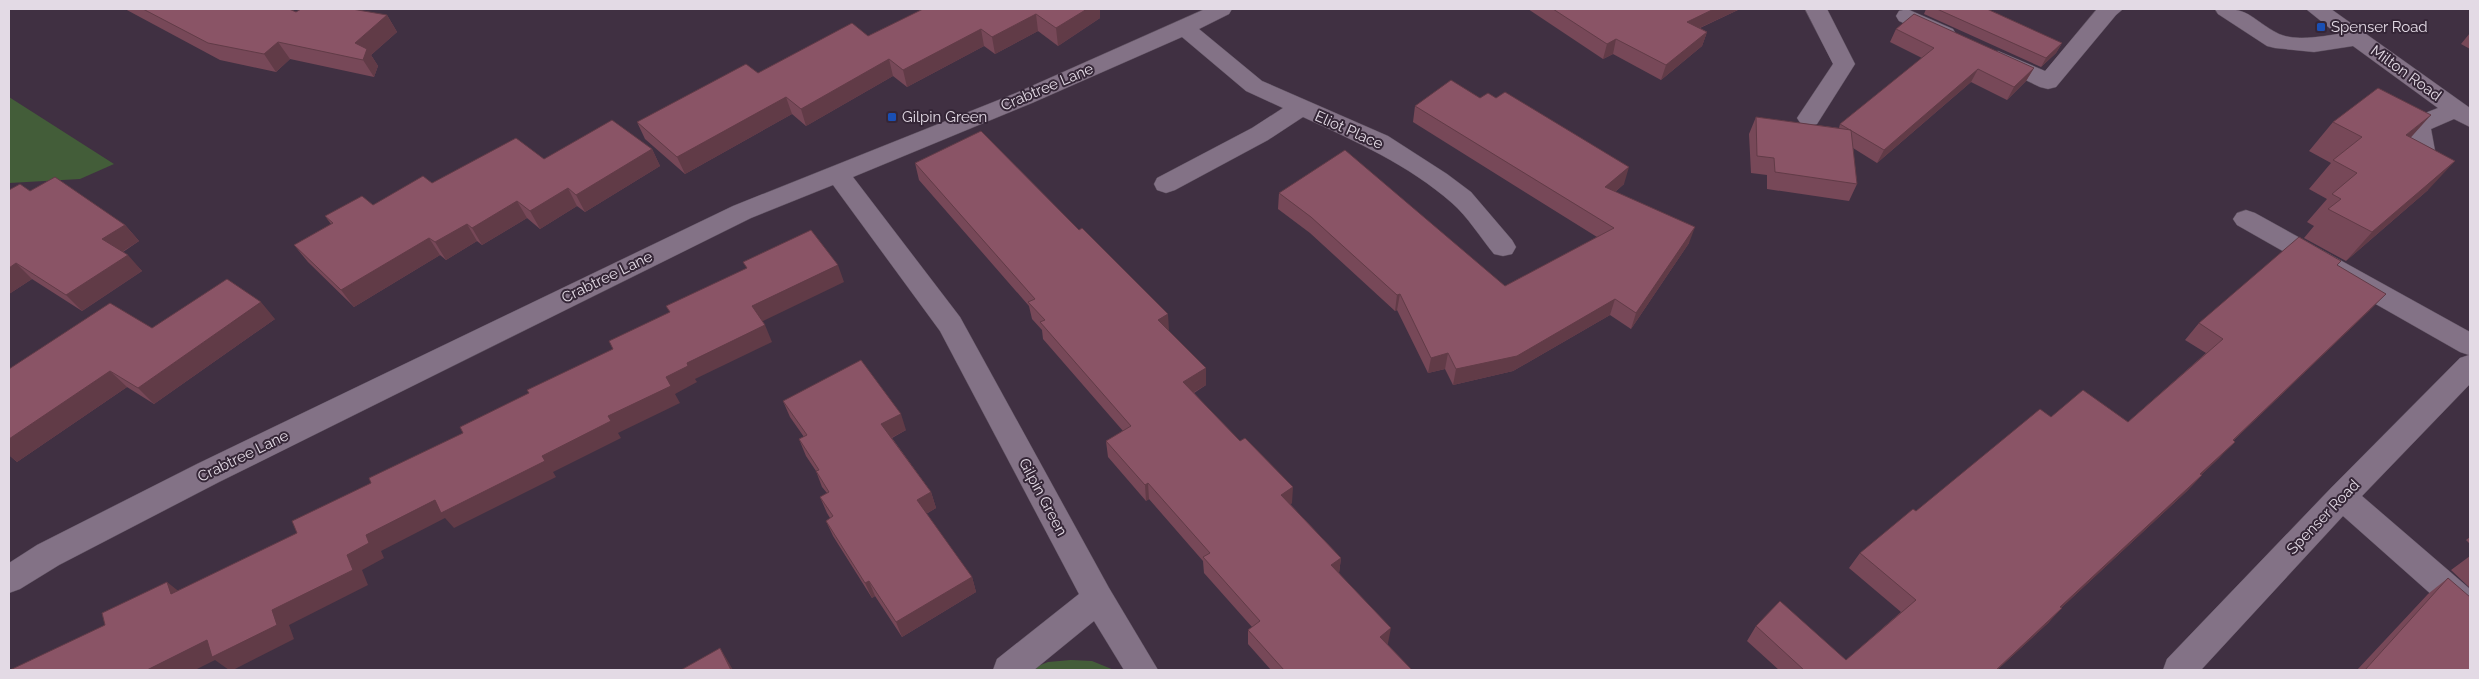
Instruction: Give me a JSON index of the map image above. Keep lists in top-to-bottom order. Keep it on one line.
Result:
{"streets":{"street":["Milton Road","Crabtree Lane","Eliot Place","Gilpin Green","Spenser Road"]},"crossings":[["Crabtree Lane","Eliot Place"],["Crabtree Lane","Gilpin Green"]],"places":{"transit":["Spenser Road","Gilpin Green"]}}
